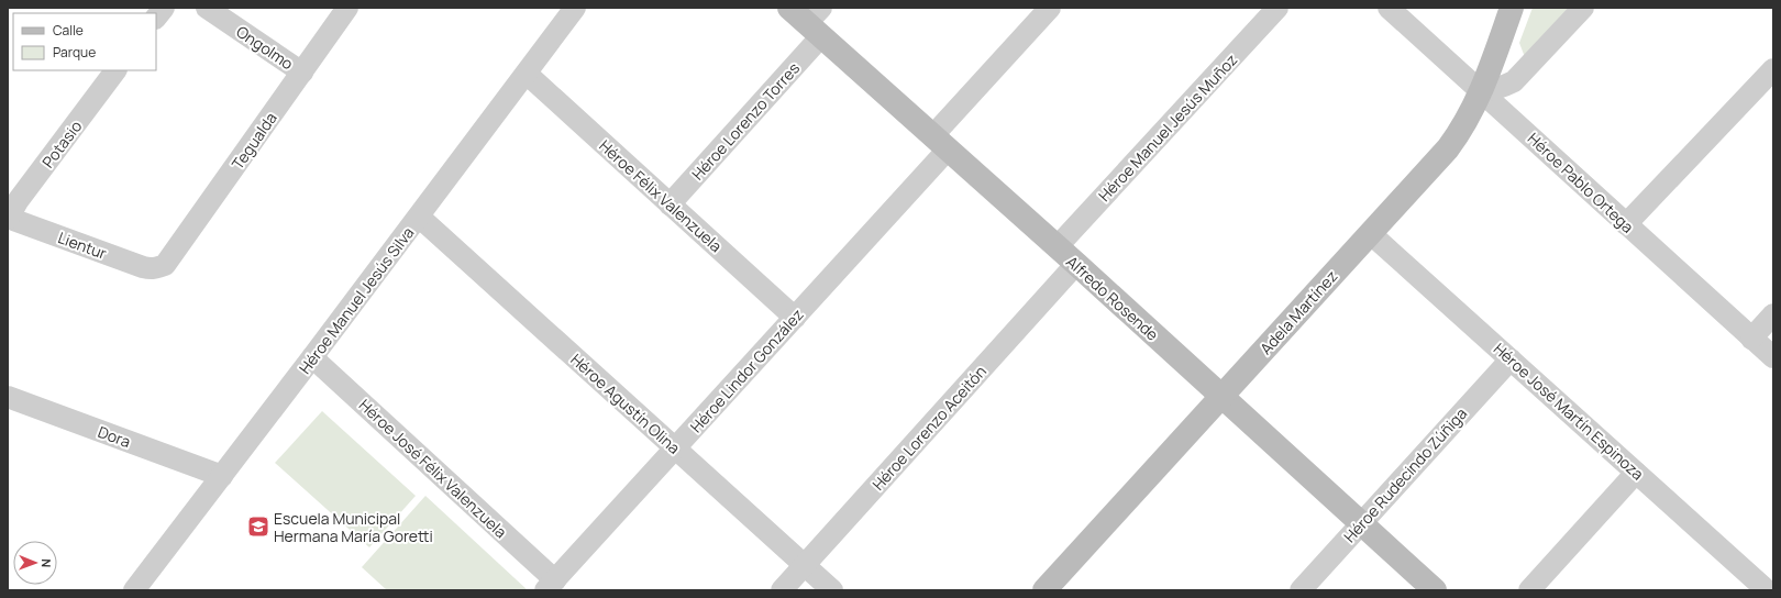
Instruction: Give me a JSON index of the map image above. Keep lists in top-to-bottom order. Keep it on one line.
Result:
{"streets":{"street":["Ongolmo","Héroe Lorenzo Torres","Héroe Manuel Jesús Muñoz","Tegualda","Potasio","Héroe Pablo Ortega","Héroe Félix Valenzuela","Lientur","Alfredo Rosende","Héroe Manuel Jesús Silva","Adela Martínez","Héroe Lindor González","Héroe Agustín Olina","Héroe José Martín Espinoza","Héroe Lorenzo Aceitón","Dora","Héroe José Félix Valenzuela","Héroe Rudecindo Zúñiga"]},"crossings":[["Ongolmo","Tegualda"],["Héroe Lorenzo Torres","Héroe Félix Valenzuela"],["Héroe Lorenzo Torres","Alfredo Rosende"],["Héroe Manuel Jesús Muñoz","Alfredo Rosende"],["Tegualda","Lientur"],["Potasio","Lientur"],["Héroe Pablo Ortega","Adela Martínez"],["Héroe Félix Valenzuela","Héroe Manuel Jesús Silva"],["Héroe Félix Valenzuela","Héroe Lindor González"],["Alfredo Rosende","Adela Martínez"],["Alfredo Rosende","Héroe Lindor González"],["Alfredo Rosende","Héroe Lorenzo Aceitón"],["Alfredo Rosende","Héroe Rudecindo Zúñiga"],["Héroe Manuel Jesús Silva","Héroe Agustín Olina"],["Héroe Manuel Jesús Silva","Dora"],["Héroe Manuel Jesús Silva","Héroe José Félix Valenzuela"],["Adela Martínez","Héroe José Martín Espinoza"],["Héroe Lindor González","Héroe Agustín Olina"],["Héroe Lindor González","Héroe José Félix Valenzuela"],["Héroe Agustín Olina","Héroe Lorenzo Aceitón"],["Héroe José Martín Espinoza","Héroe Rudecindo Zúñiga"]],"places":{"school or university":["Escuela Municipal Hermana María Goretti"]},"legend":["Calle","Parque"],"north":"right"}
